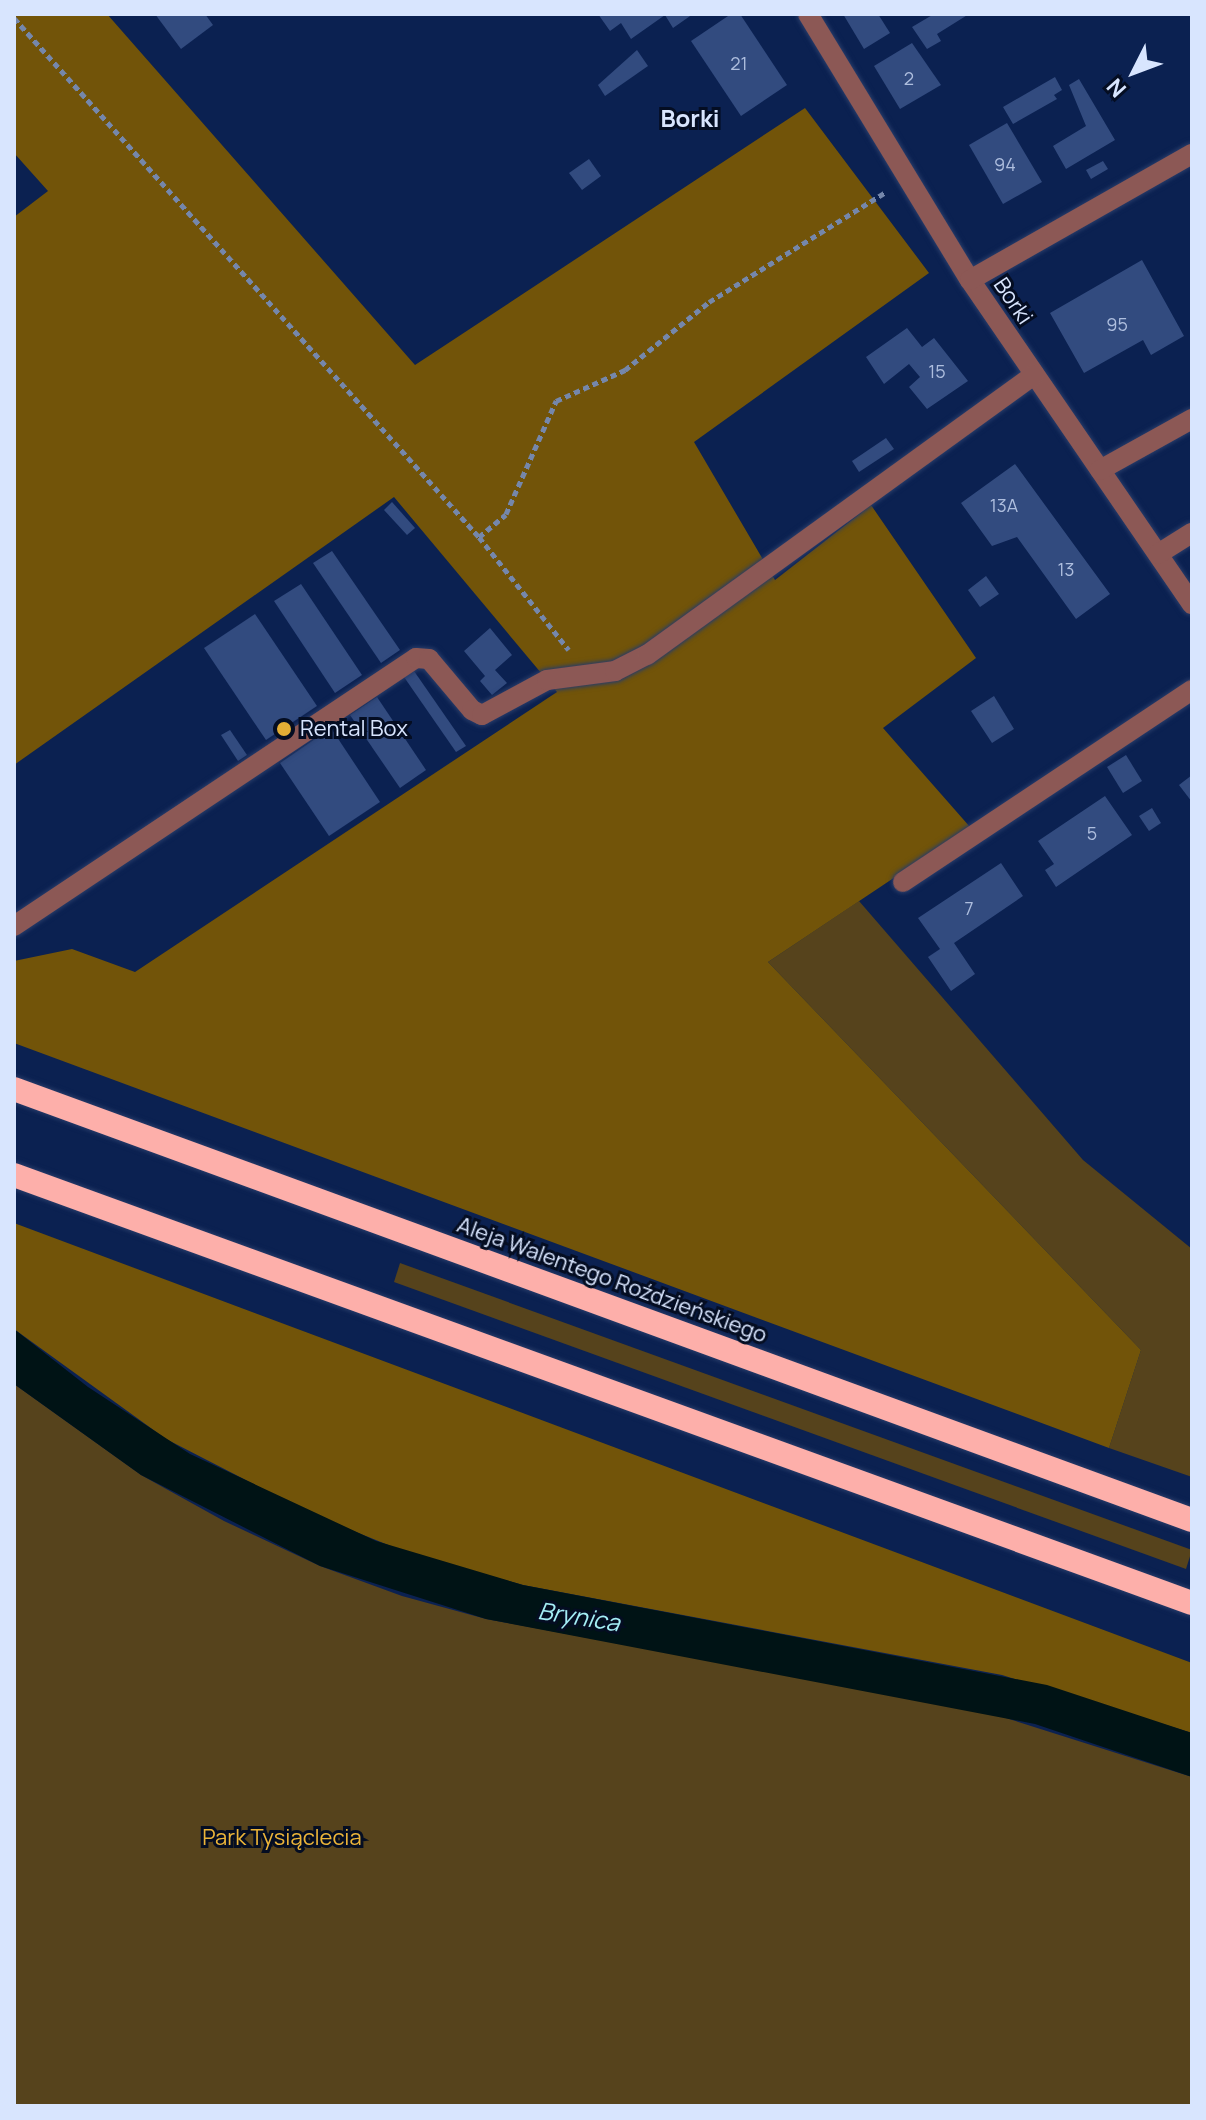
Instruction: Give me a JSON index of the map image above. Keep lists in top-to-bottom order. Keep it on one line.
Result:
{"streets":{"highway":["Aleja Walentego Roździeńskiego"],"street":["Borki"]},"districts":["Borki"],"water":["Brynica"],"parks":["Park Tysiąclecia"],"places":["Rental Box"],"house_numbers":["21","2","94","95","15","13A","13","5","7"],"north":"bottom left"}
